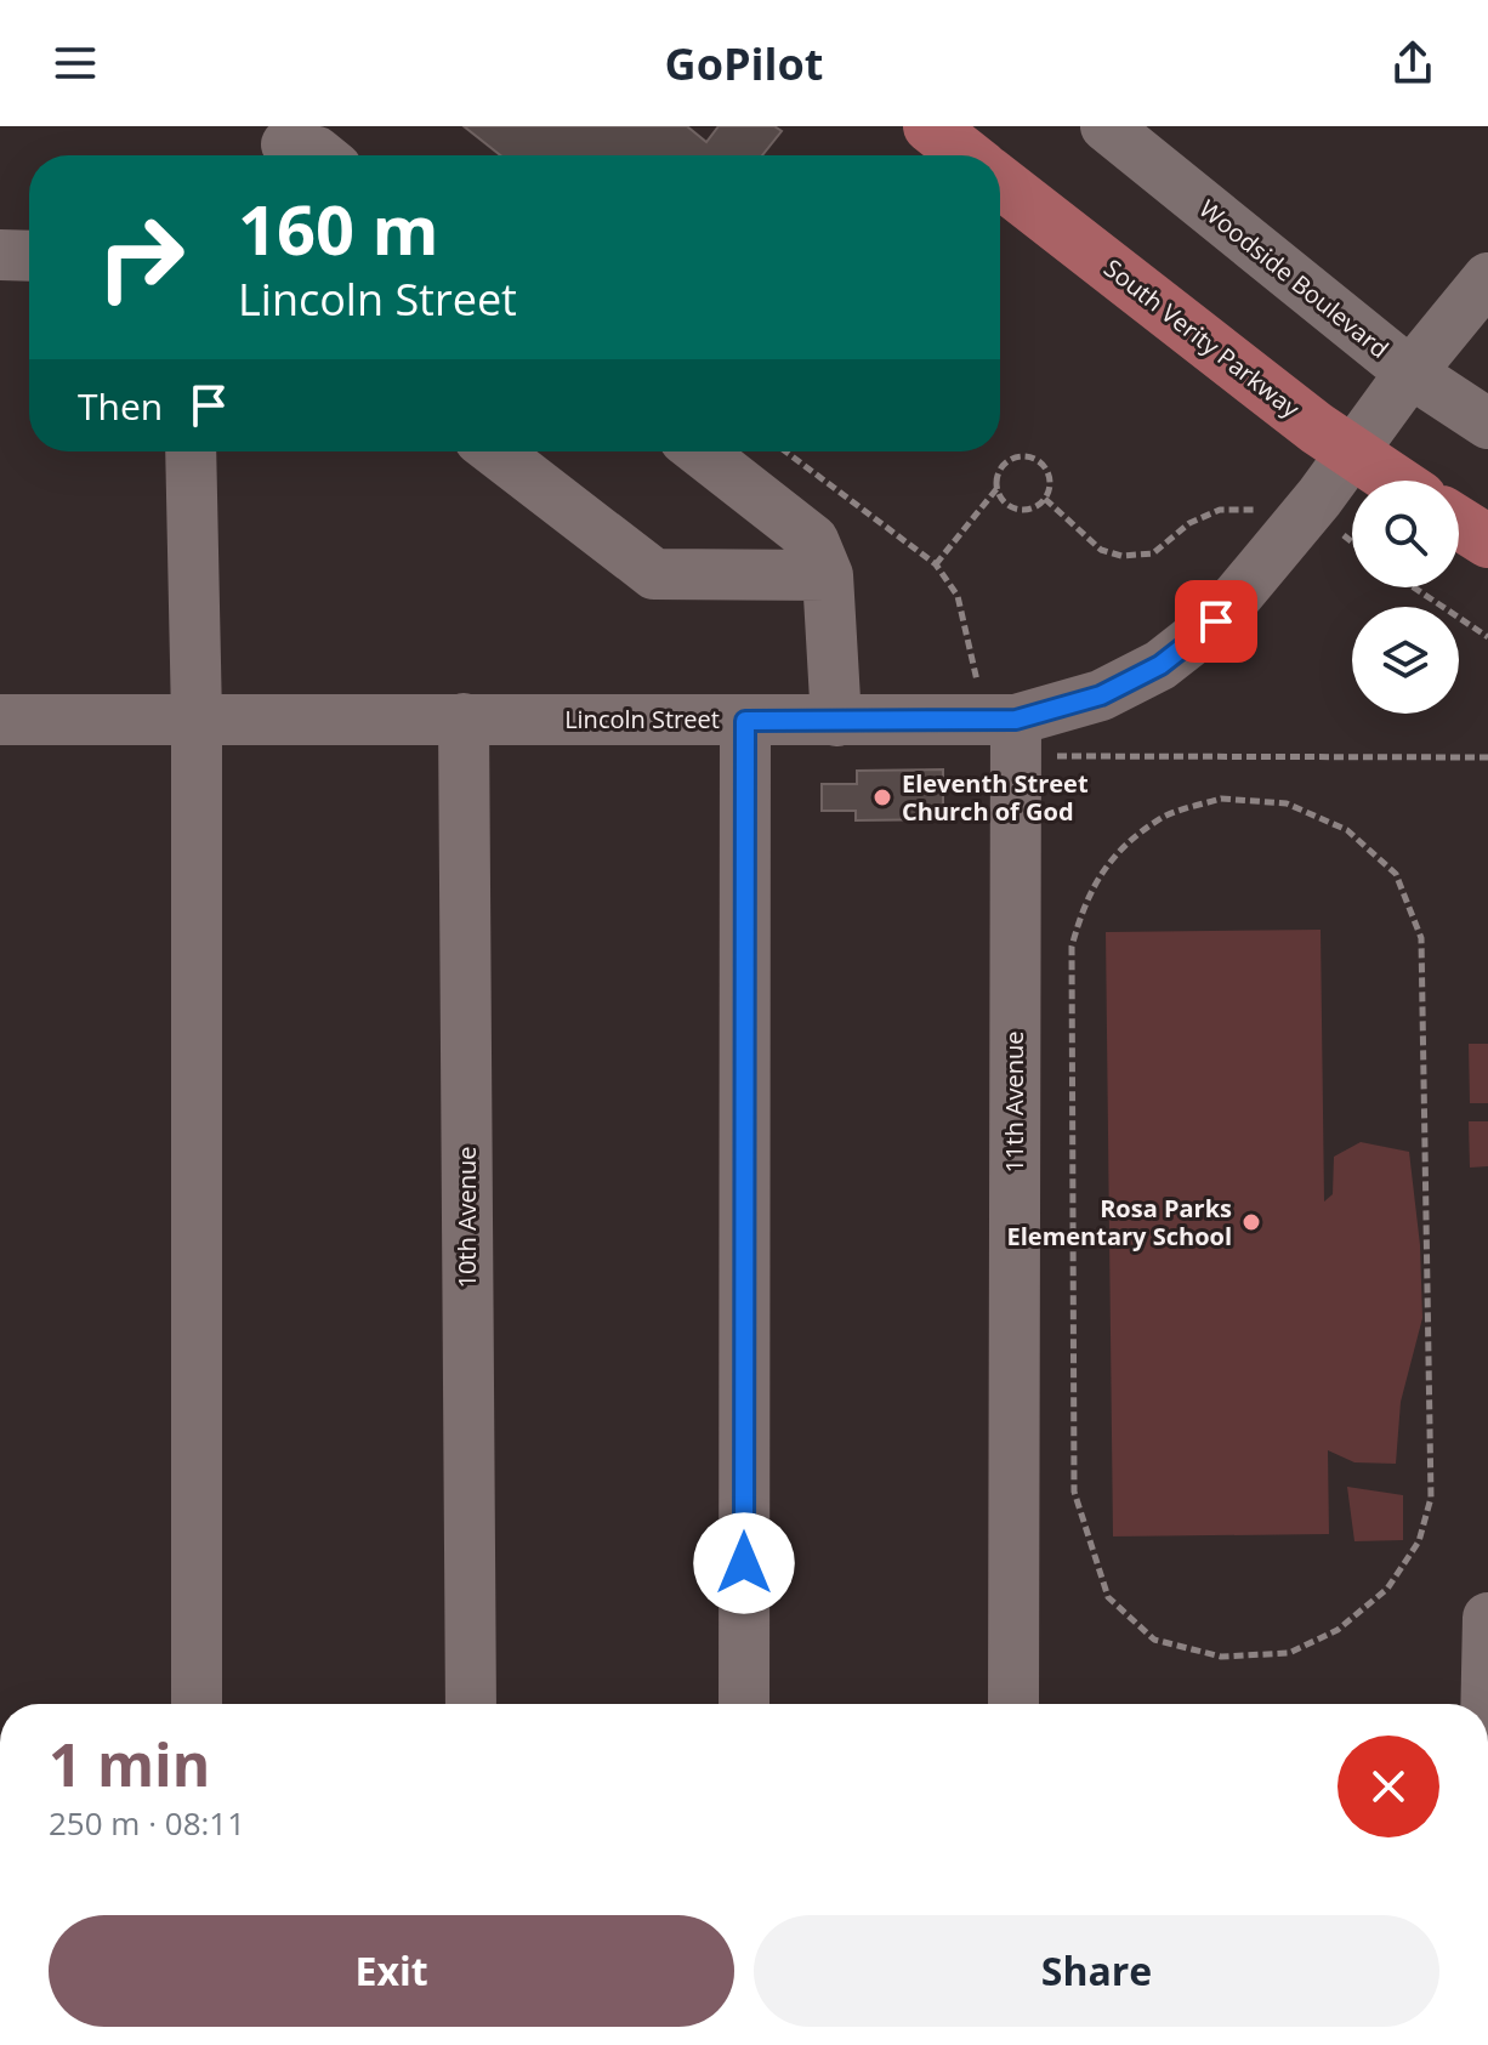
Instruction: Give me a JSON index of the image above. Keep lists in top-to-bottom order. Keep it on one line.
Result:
{"streets":{"main road":["South Verity Parkway"],"street":["Woodside Boulevard","Lincoln Street","11th Avenue","10th Avenue"]},"crossings":[["Woodside Boulevard","Lincoln Street"],["South Verity Parkway","Lincoln Street"],["Lincoln Street","11th Avenue"],["Lincoln Street","10th Avenue"]],"places":["Eleventh Street Church of God","Rosa Parks Elementary School"],"page":{"header":"GoPilot","turn":["160 m","Lincoln Street"],"then":"Then","heading":["1 min","250 m · 08:11"],"buttons":["Exit","Share"]}}
